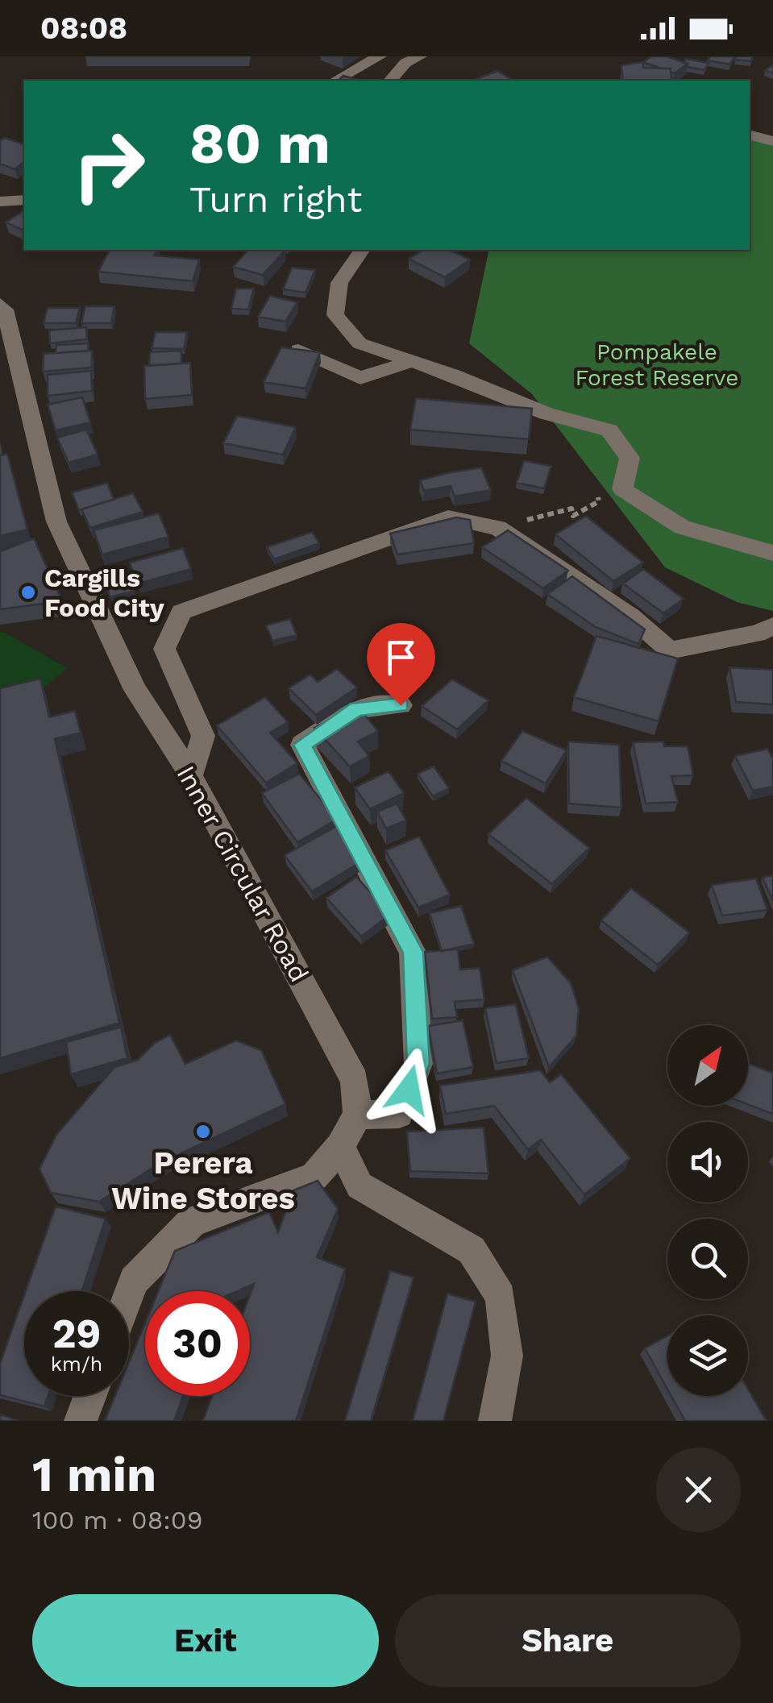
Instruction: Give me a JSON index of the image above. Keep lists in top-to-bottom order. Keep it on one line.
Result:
{"streets":{"street":["Inner Circular Road"]},"parks":["Pompakele Forest Reserve"],"places":["Cargills Food City","Perera Wine Stores"],"north":"top right","page":{"status":"08:08","turn":["80 m","Turn right"],"speed":"29 km/h","limit":"30","heading":["1 min","100 m · 08:09"],"buttons":["Exit","Share"]}}
